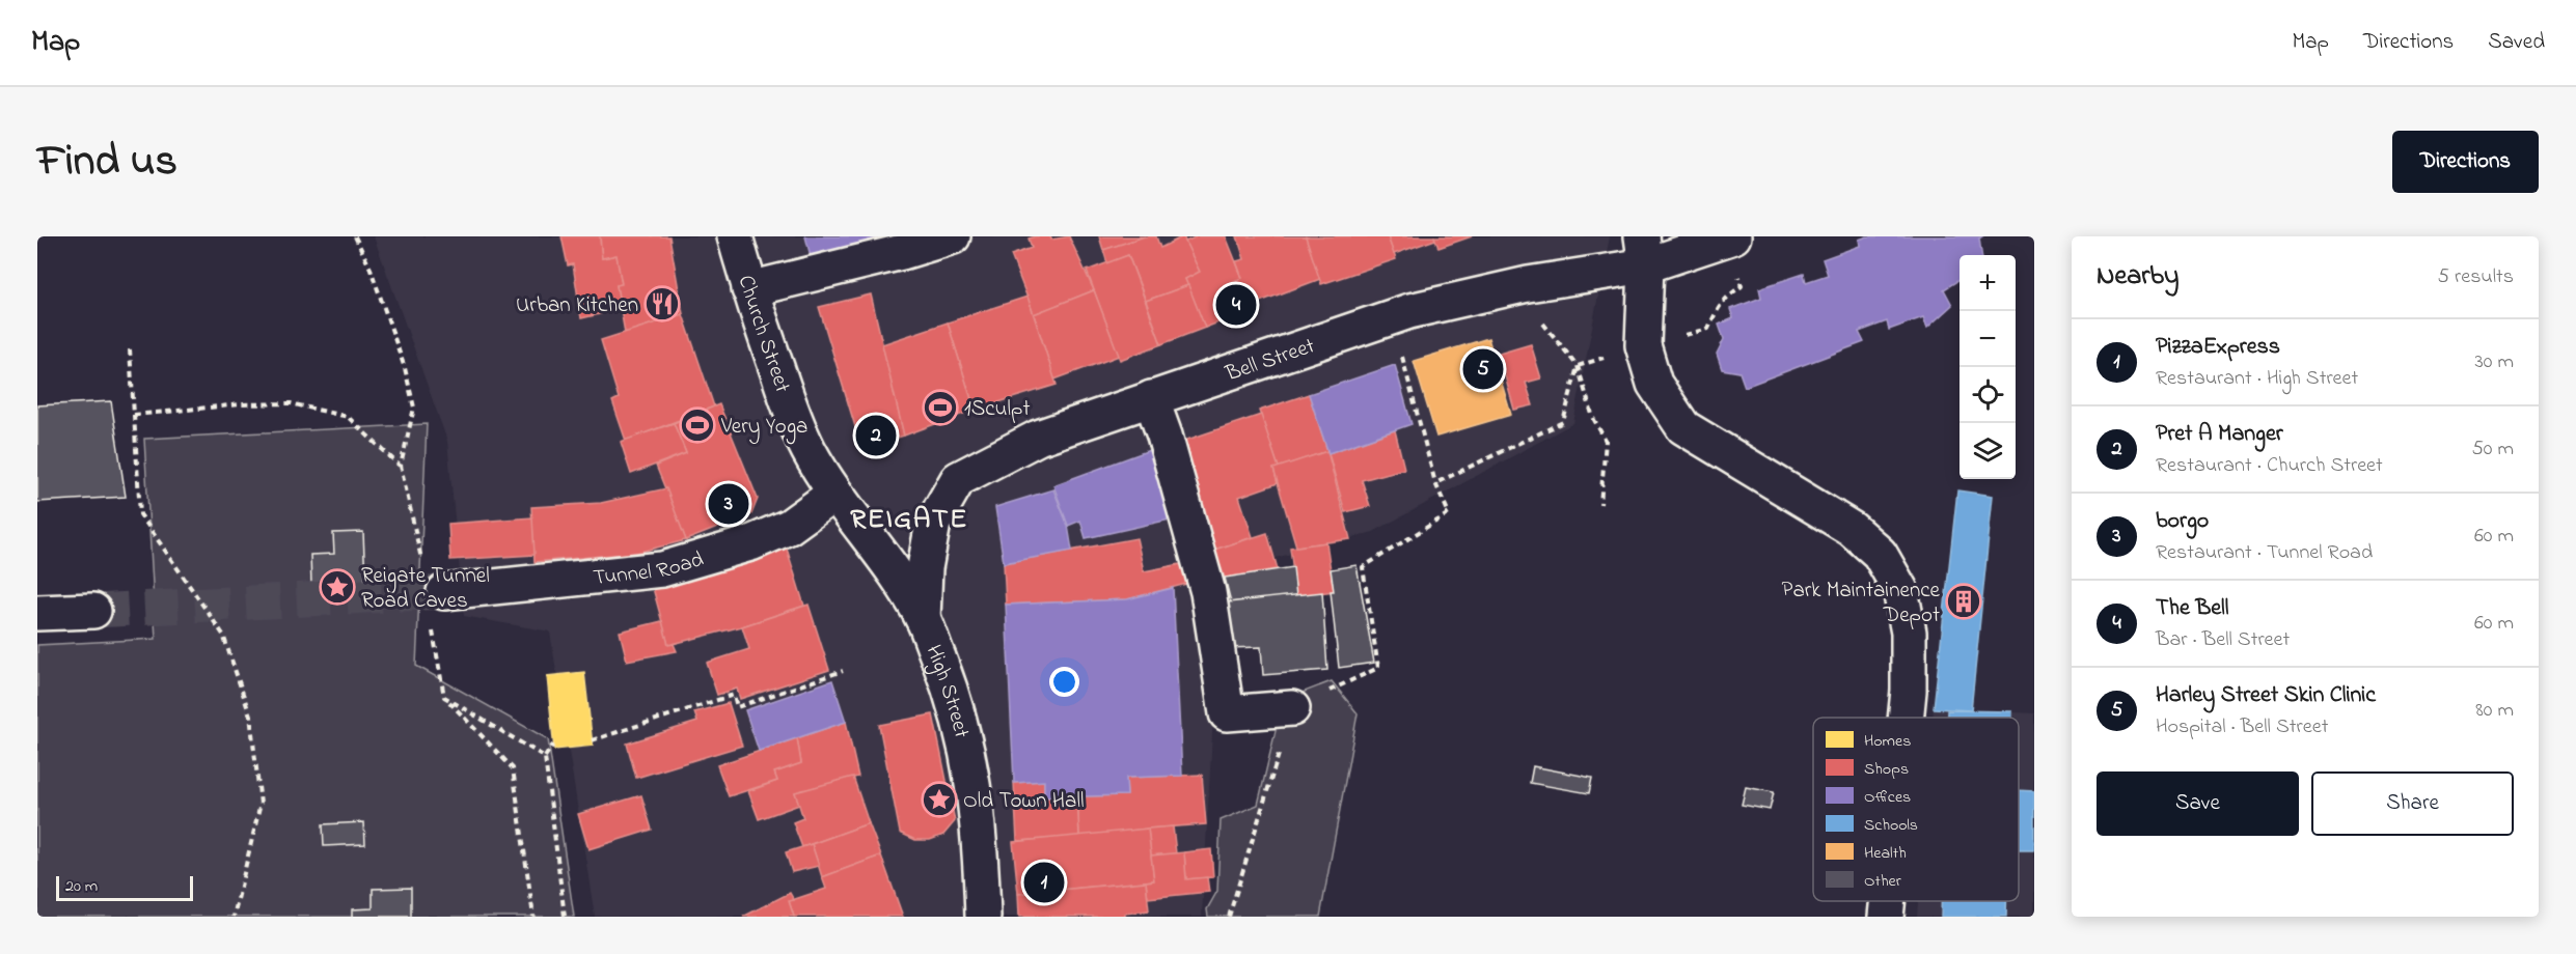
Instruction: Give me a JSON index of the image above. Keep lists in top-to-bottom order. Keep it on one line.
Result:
{"streets":{"main road":["Church Street","Bell Street","Tunnel Road","High Street"]},"crossings":[["Church Street","Tunnel Road"],["Church Street","High Street"],["Bell Street","High Street"],["Tunnel Road","High Street"]],"districts":["REIGATE"],"places":{"restaurant":["Urban Kitchen"],"sports":["1Sculpt","Very Yoga"],"place":["Reigate Tunnel Road Caves","Old Town Hall"],"building":["Park Maintainence Depot"]},"legend":["Homes","Shops","Offices","Schools","Health","Other"],"scale_bar":"20 m","page":{"header":"Map","nav":["Map","Directions","Saved"],"title":"Find us","buttons":["Directions",["Save","Share"]],"heading":["Nearby","5 results"],"map_buttons":["+","−"],"pins":["4","5","2","3","1"],"list":[{"mark":"1","name":"PizzaExpress","note":"Restaurant · High Street","value":"30 m"},{"mark":"2","name":"Pret A Manger","note":"Restaurant · Church Street","value":"50 m"},{"mark":"3","name":"borgo","note":"Restaurant · Tunnel Road","value":"60 m"},{"mark":"4","name":"The Bell","note":"Bar · Bell Street","value":"60 m"},{"mark":"5","name":"Harley Street Skin Clinic","note":"Hospital · Bell Street","value":"80 m"}],"scale":"20 m"}}
